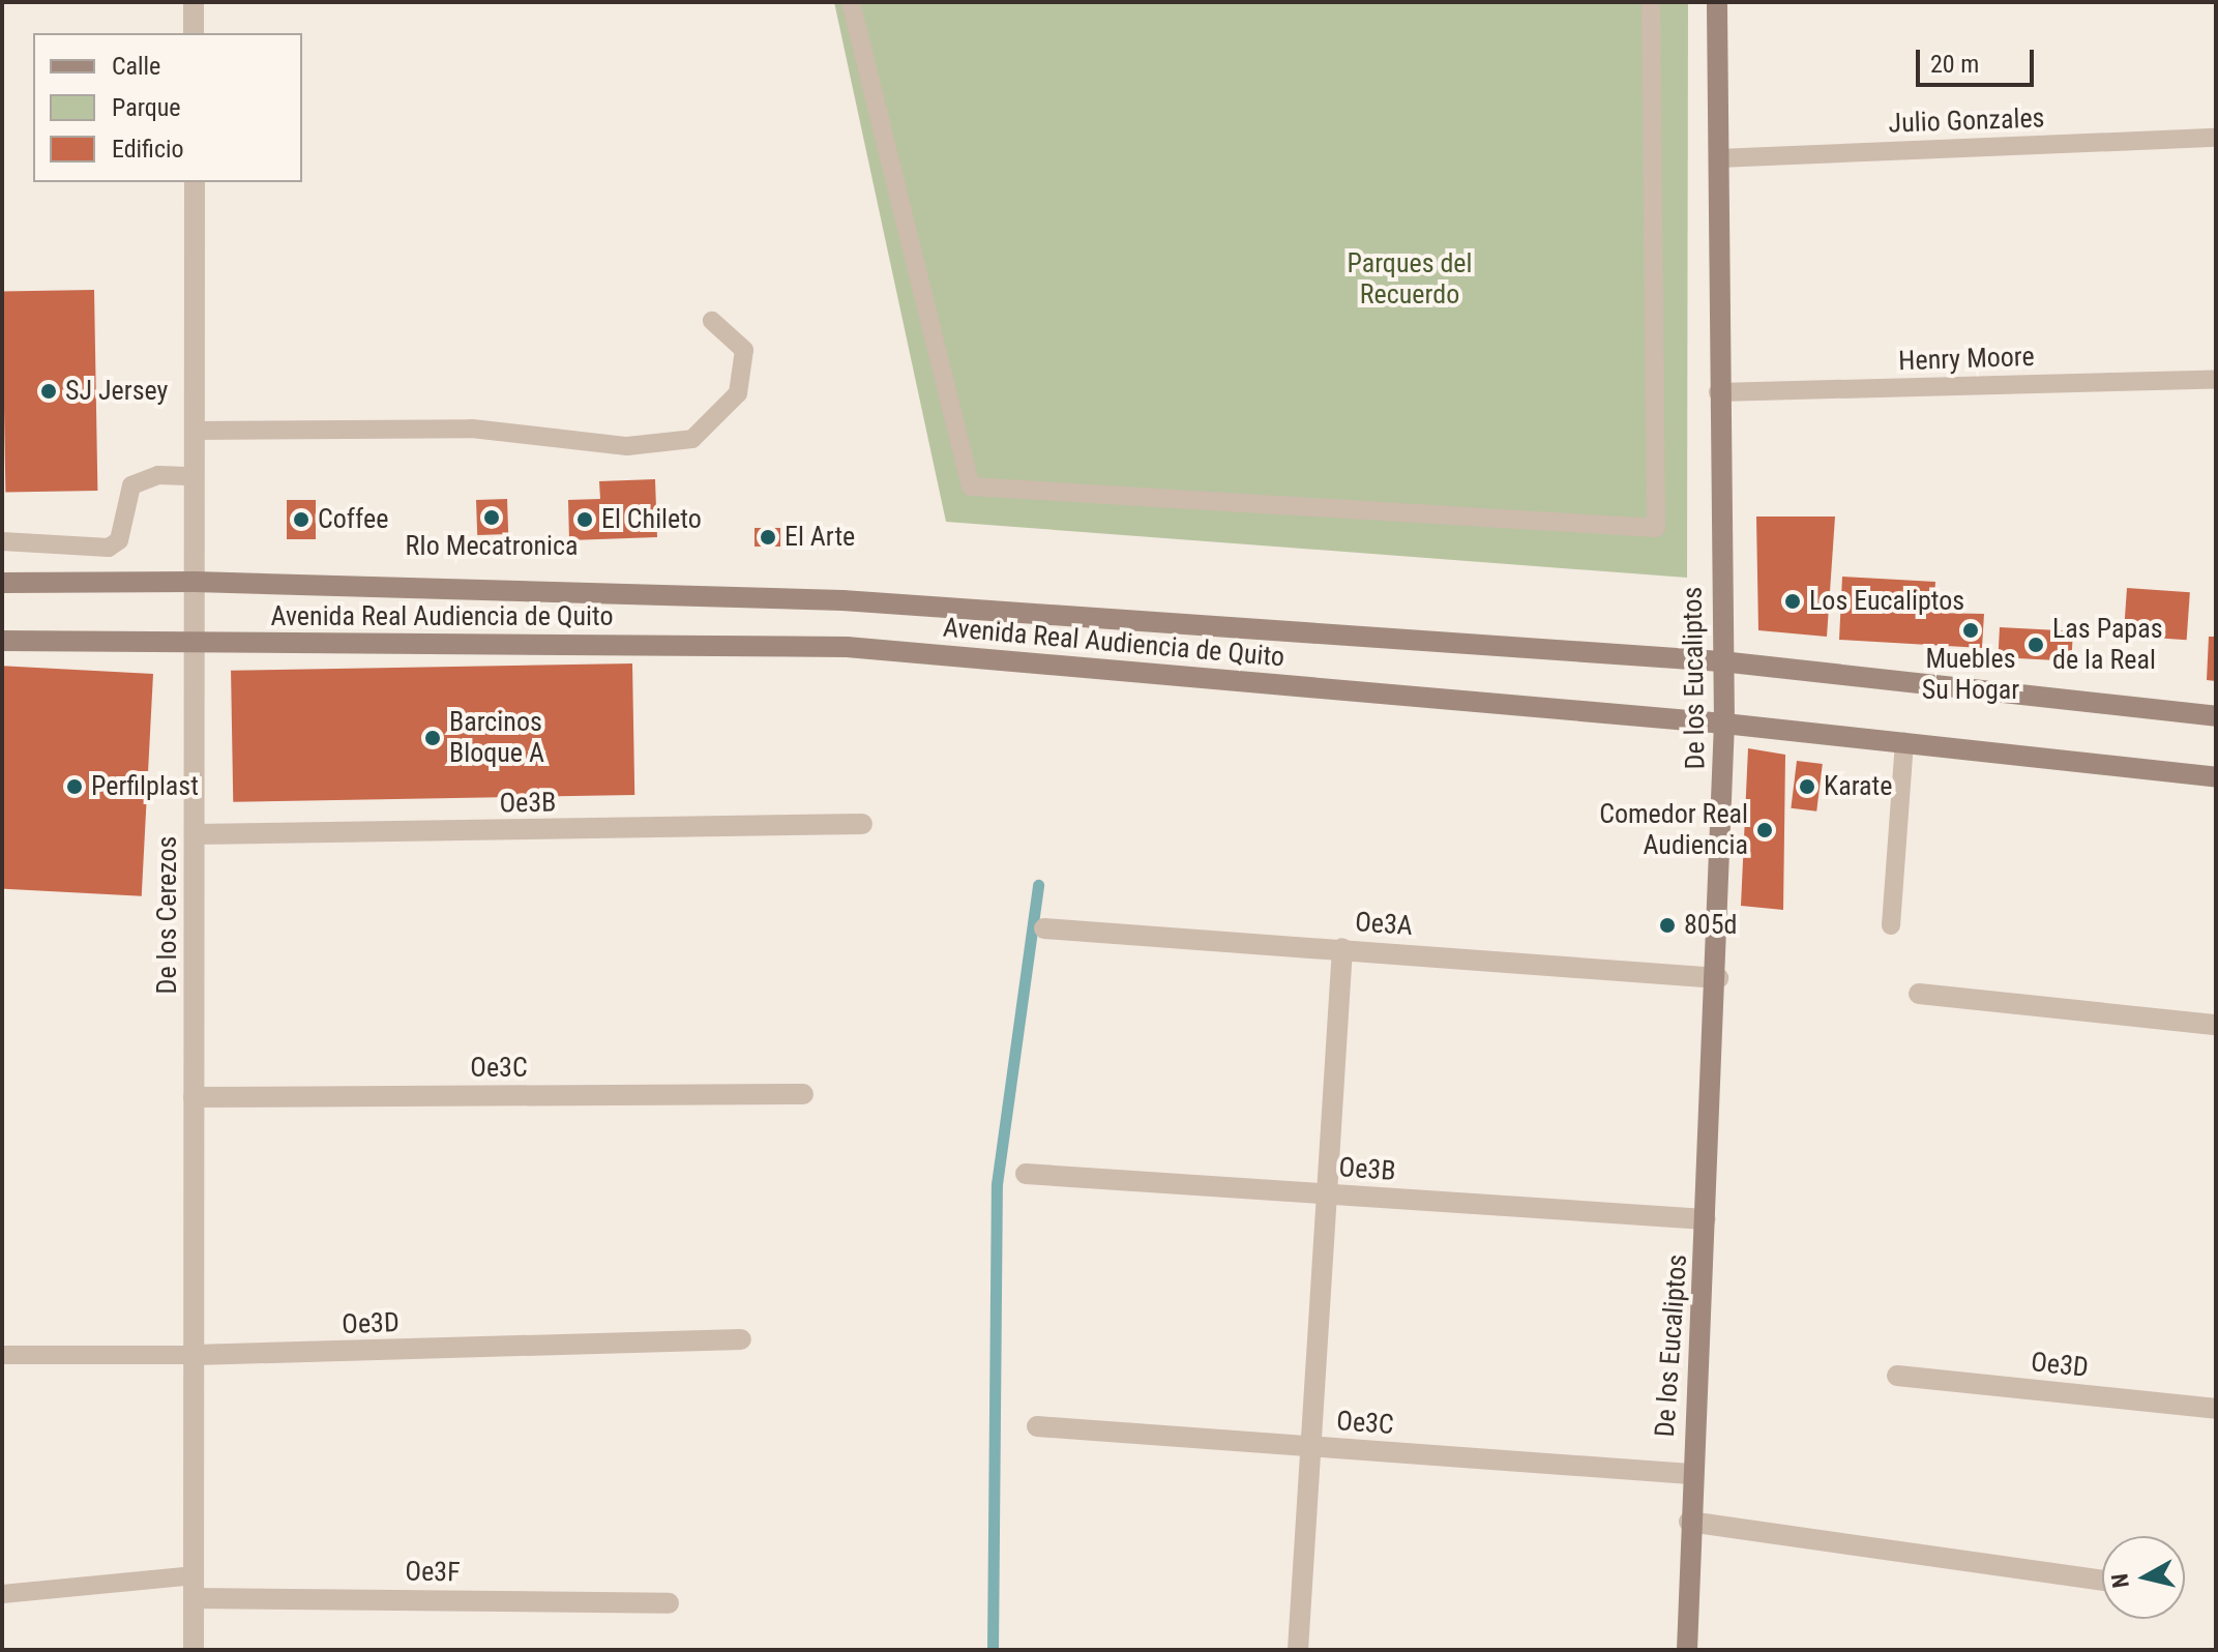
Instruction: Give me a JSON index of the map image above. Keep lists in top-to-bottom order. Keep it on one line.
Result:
{"streets":{"main road":["Avenida Real Audiencia de Quito","De los Eucaliptos"],"street":["Oe3B","De los Cerezos","Oe3A","Oe3C","Oe3D","Oe3F"],"lane":["Julio Gonzales","Henry Moore"]},"crossings":[["Julio Gonzales","De los Eucaliptos"],["Henry Moore","De los Eucaliptos"],["Avenida Real Audiencia de Quito","De los Eucaliptos"],["Avenida Real Audiencia de Quito","De los Cerezos"],["De los Eucaliptos","Oe3B"],["De los Eucaliptos","Oe3A"],["De los Eucaliptos","Oe3C"],["Oe3B","De los Cerezos"],["De los Cerezos","Oe3C"],["De los Cerezos","Oe3D"],["De los Cerezos","Oe3F"]],"parks":["Parques del Recuerdo"],"places":["SJ Jersey","RIo Mecatronica","Coffee","El Chileto","El Arte","Los Eucaliptos","Muebles Su Hogar","Las Papas de la Real","Barcinos Bloque A","Perfilplast","Karate","Comedor Real Audiencia","805d"],"legend":["Calle","Parque","Edificio"],"scale_bar":"20 m","north":"left"}
